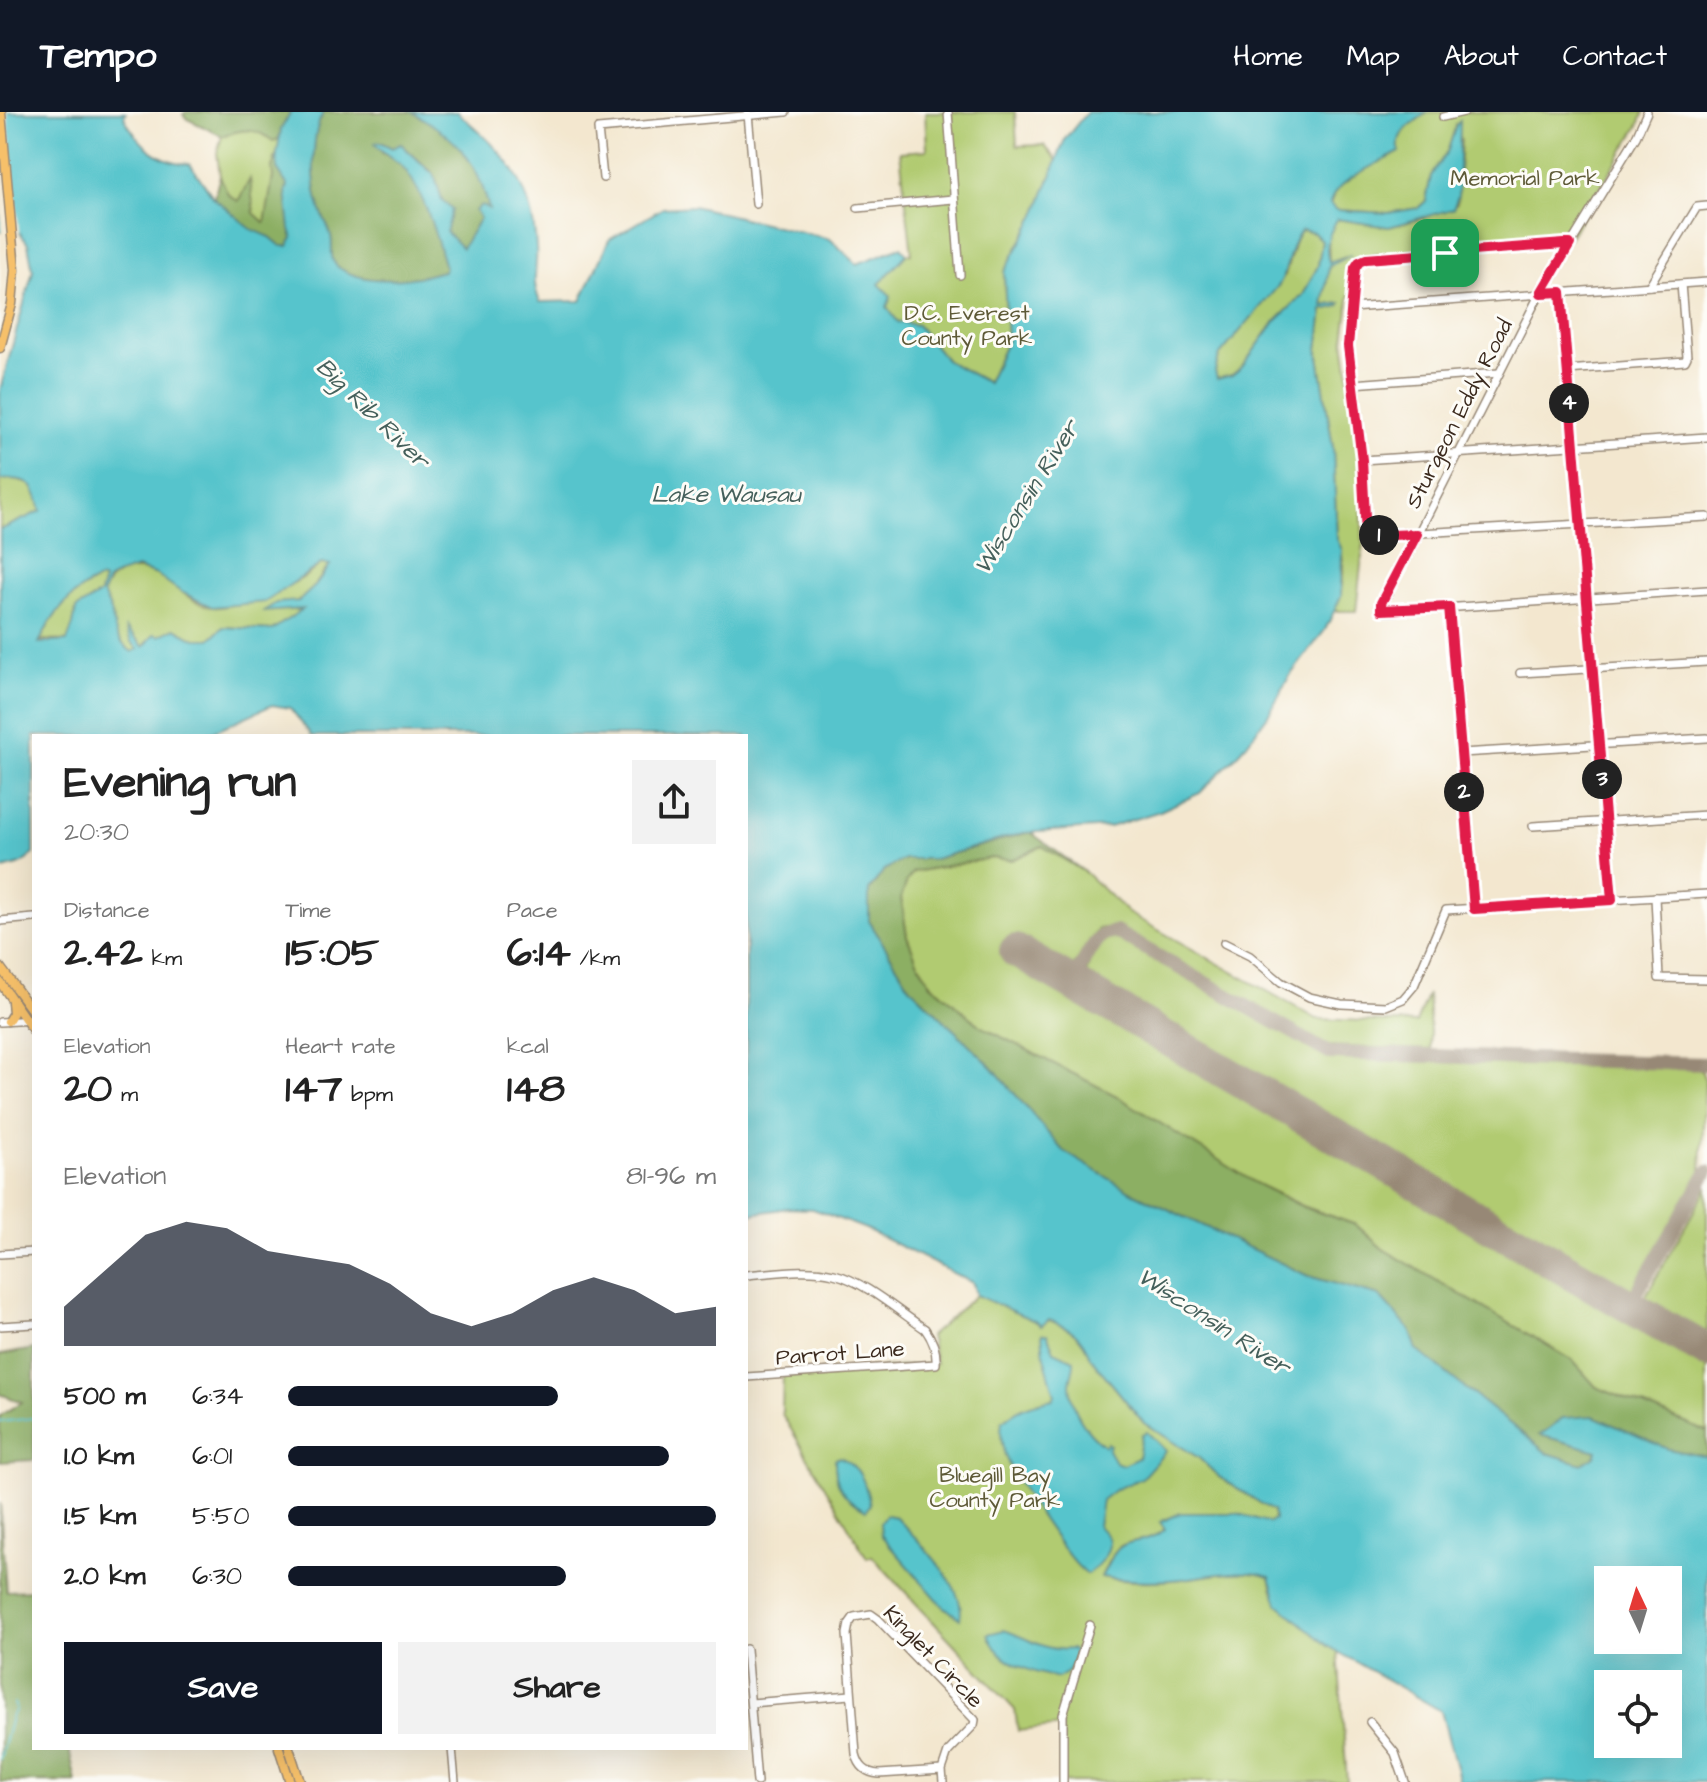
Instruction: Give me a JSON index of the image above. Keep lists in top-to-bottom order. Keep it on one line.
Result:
{"streets":{"street":["Sturgeon Eddy Road","Parrot Lane","Kinglet Circle"]},"water":["Big Rib River","Lake Wausau","Wisconsin River"],"parks":["Memorial Park","D.C. Everest County Park","Bluegill Bay County Park"],"north":"top","page":{"header":"Tempo","nav":["Home","Map","About","Contact"],"pins":["4","1","3","2"],"heading":["Evening run","20:30"],"stats":[["Distance","2.42 km"],["Time","15:05"],["Pace","6:14 /km"],["Elevation","20 m"],["Heart rate","147 bpm"],["kcal","148"]],"chart":["Elevation","81–96 m"],"list":[{"name":"500 m","note":"6:34"},{"name":"1.0 km","note":"6:01"},{"name":"1.5 km","note":"5:50"},{"name":"2.0 km","note":"6:30"}],"buttons":["Save","Share"]}}
